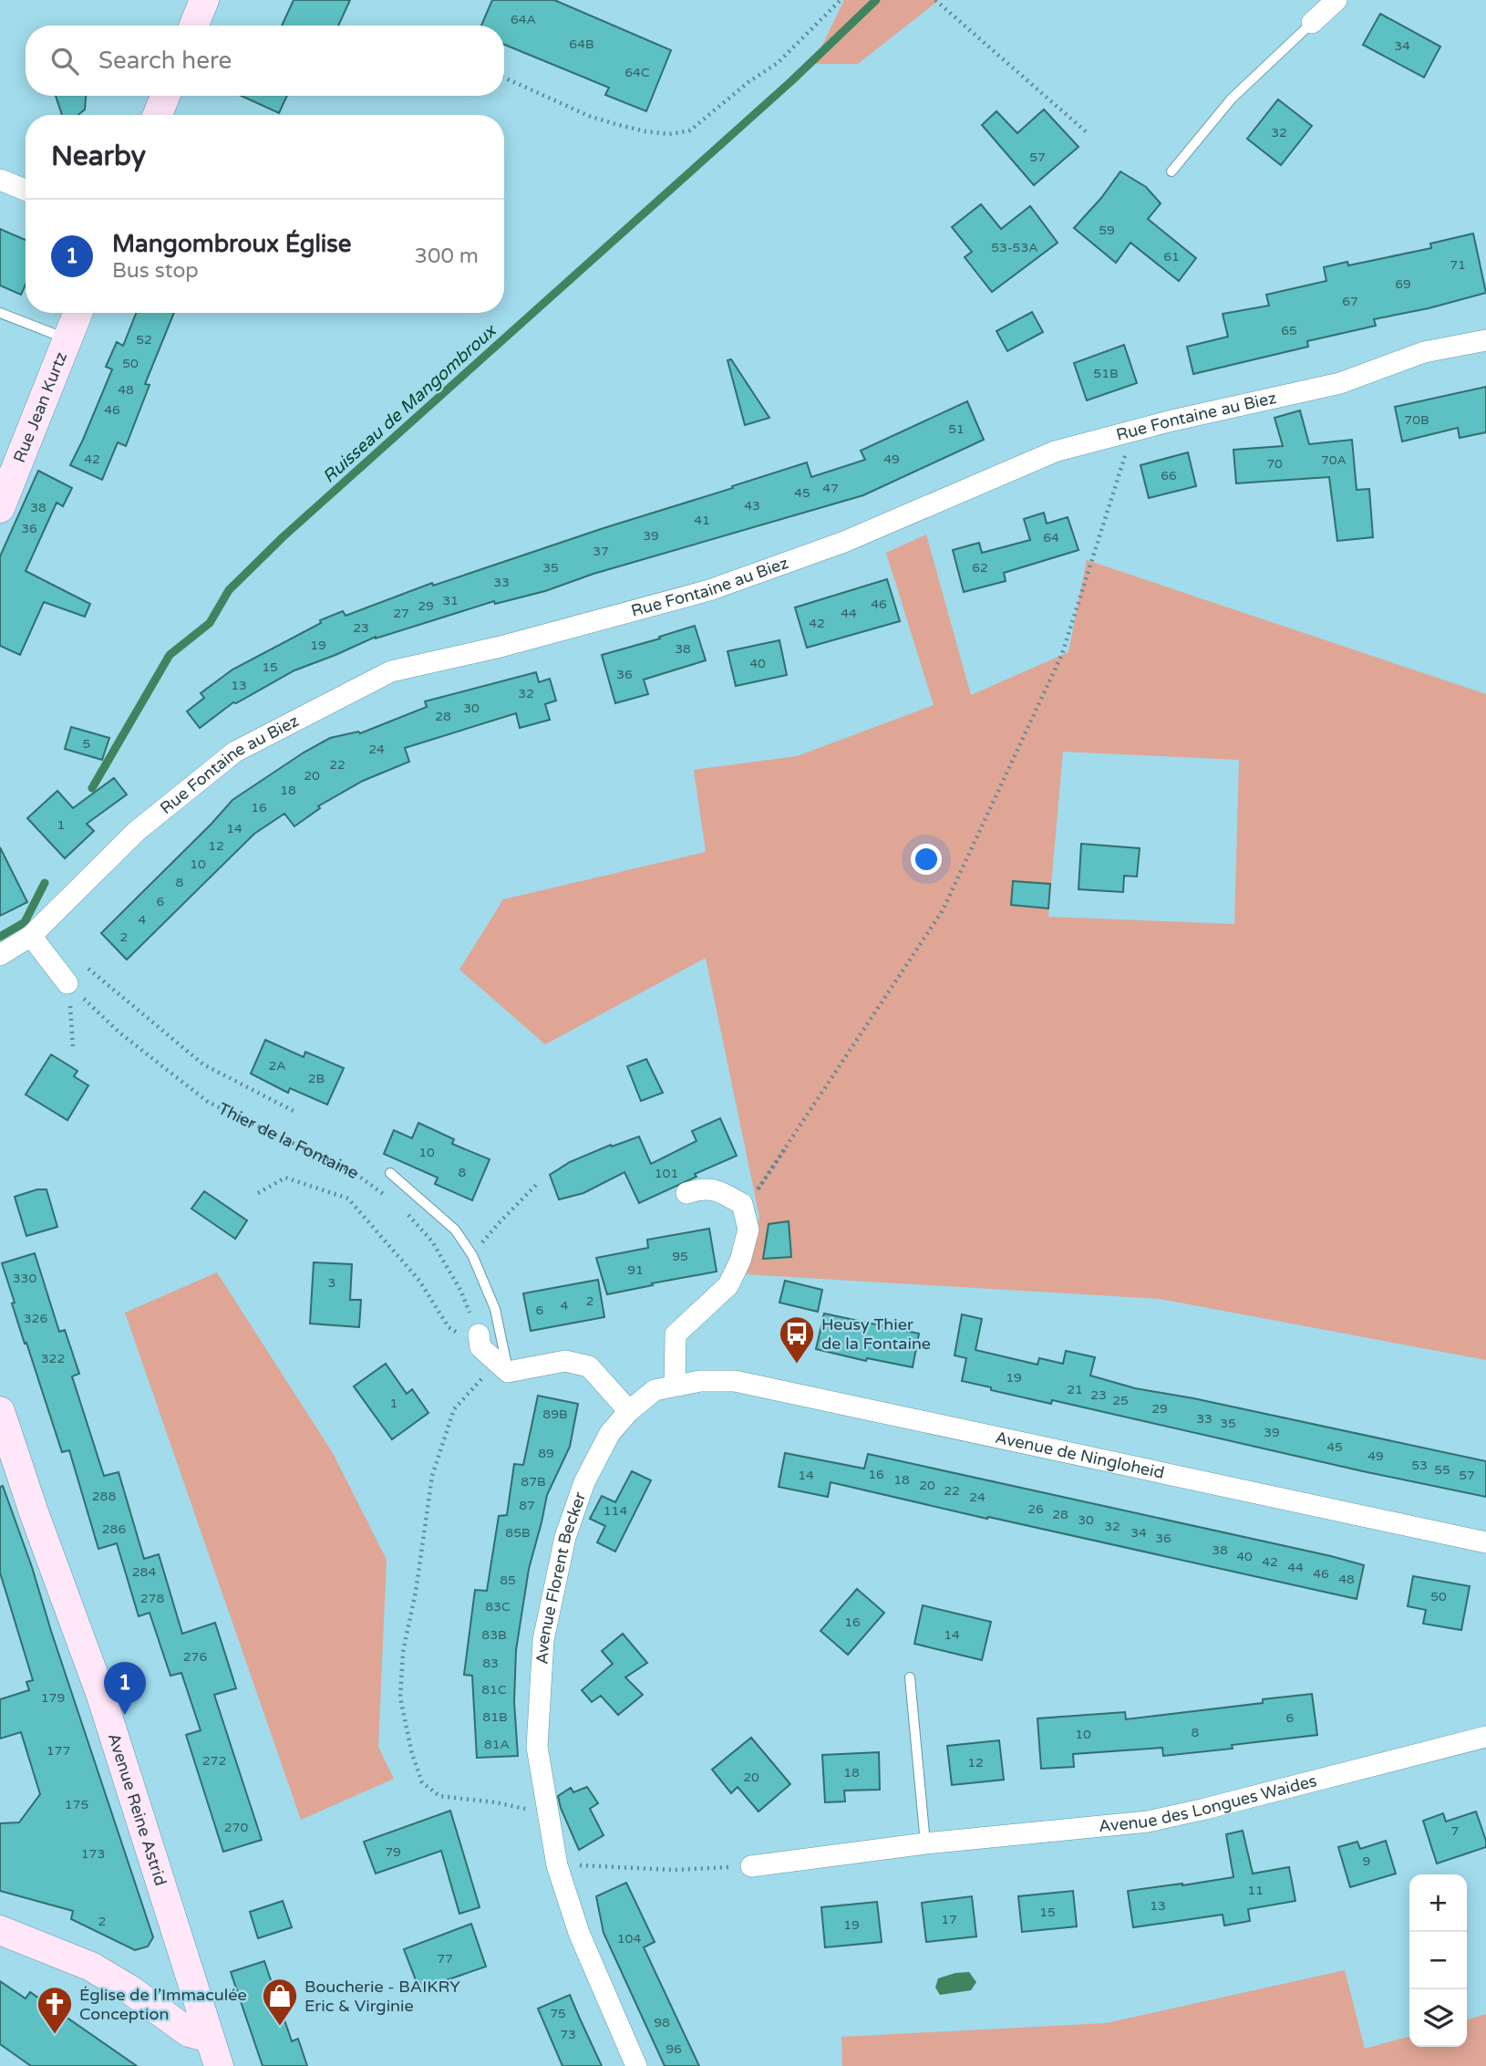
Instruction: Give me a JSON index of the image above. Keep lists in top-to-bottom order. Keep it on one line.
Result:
{"streets":{"main road":["Rue Jean Kurtz","Avenue Reine Astrid"],"street":["Rue Fontaine au Biez","Avenue de Ningloheid","Avenue Florent Becker","Avenue des Longues Waides"],"path":["Thier de la Fontaine"]},"crossings":[["Avenue de Ningloheid","Avenue Florent Becker"]],"water":["Ruisseau de Mangombroux"],"places":{"bus stop":["Heusy Thier de la Fontaine"],"shop":["Boucherie - BAIKRY Eric & Virginie"],"church":["Église de l’Immaculée Conception"]},"house_numbers":["64A","64B","34","64C","32","57","59","53-53A","61","71","69","67","65","52","50","51B","48","46","70B","51","42","49","70A","70","66","47","45","43","38","41","36","39","64","37","35","62","33","31","46","29","27","44","42","23","19","38","40","15","36","13","32","30","28","5","24","22","20","18","16","1","14","12","10","8","6","4","2","2A","2B","10","8","101","95","91","330","3","2","4","6","326","322","19","21","23","25","1","29","89B","33","35","39","45","89","49","53","55","16","14","57","18","87B","20","22","288","24","87","26","114","28","30","32","286","85B","34","36","38","40","42","44","284","46","48","85","50","278","83C","16","83B","14","276","83","81C","179","81B","6","8","10","81A","177","272","12","18","20","175","270","7","79","173","9","11","13","15","17","2","19","104","77","75","98","73","96"],"page":{"search":"Search here","heading":"Nearby","list":[{"mark":"1","name":"Mangombroux Église","note":"Bus stop","value":"300 m"}],"pins":"1","map_buttons":["+","−"]}}
